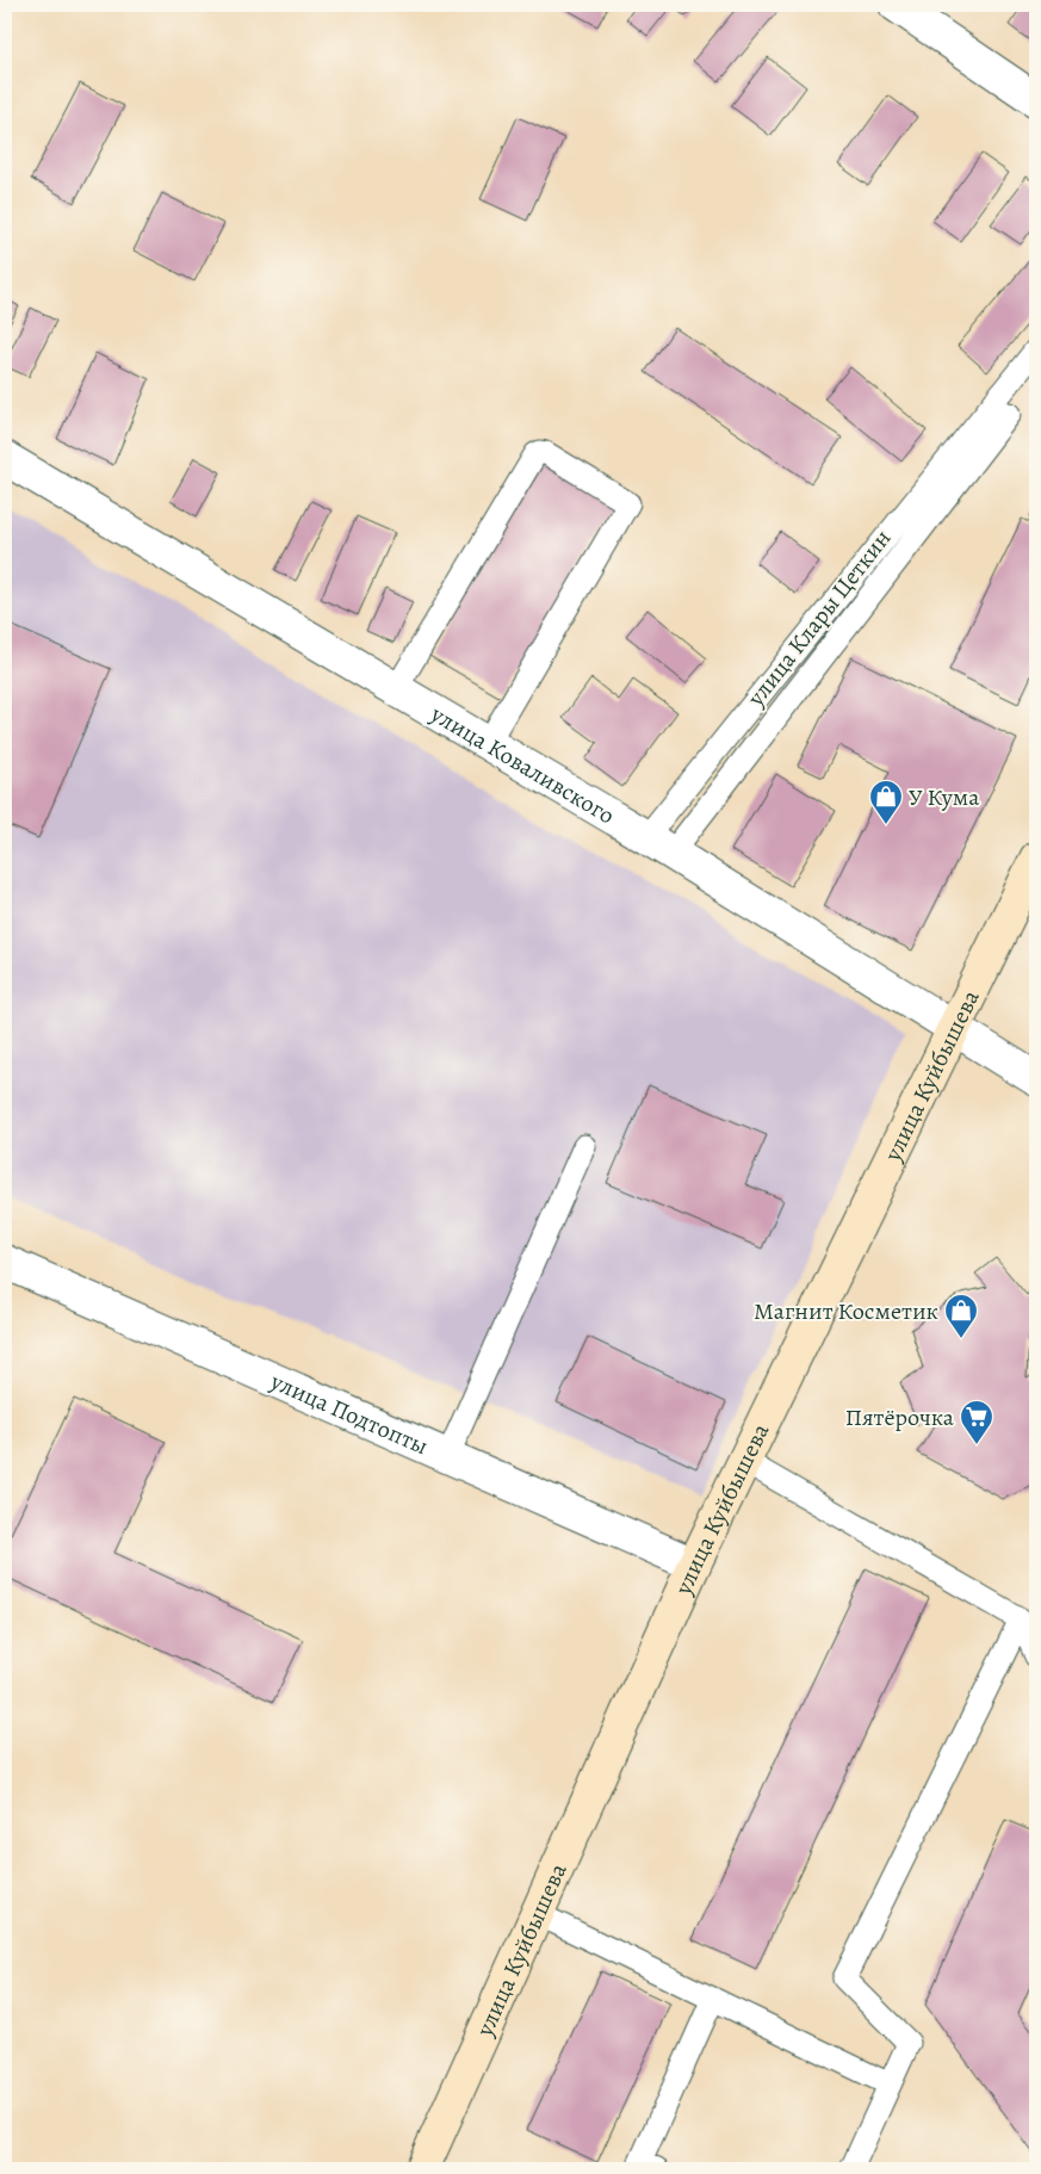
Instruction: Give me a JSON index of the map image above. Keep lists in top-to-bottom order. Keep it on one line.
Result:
{"streets":{"main road":["улица Куйбышева"],"street":["улица Коваливского","улица Подтопты"],"lane":["улица Клары Цеткин"]},"crossings":[["улица Клары Цеткин","улица Коваливского"],["улица Коваливского","улица Куйбышева"],["улица Куйбышева","улица Подтопты"]],"places":{"shop":["У Кума","Магнит Косметик"],"supermarket":["Пятёрочка"]}}
